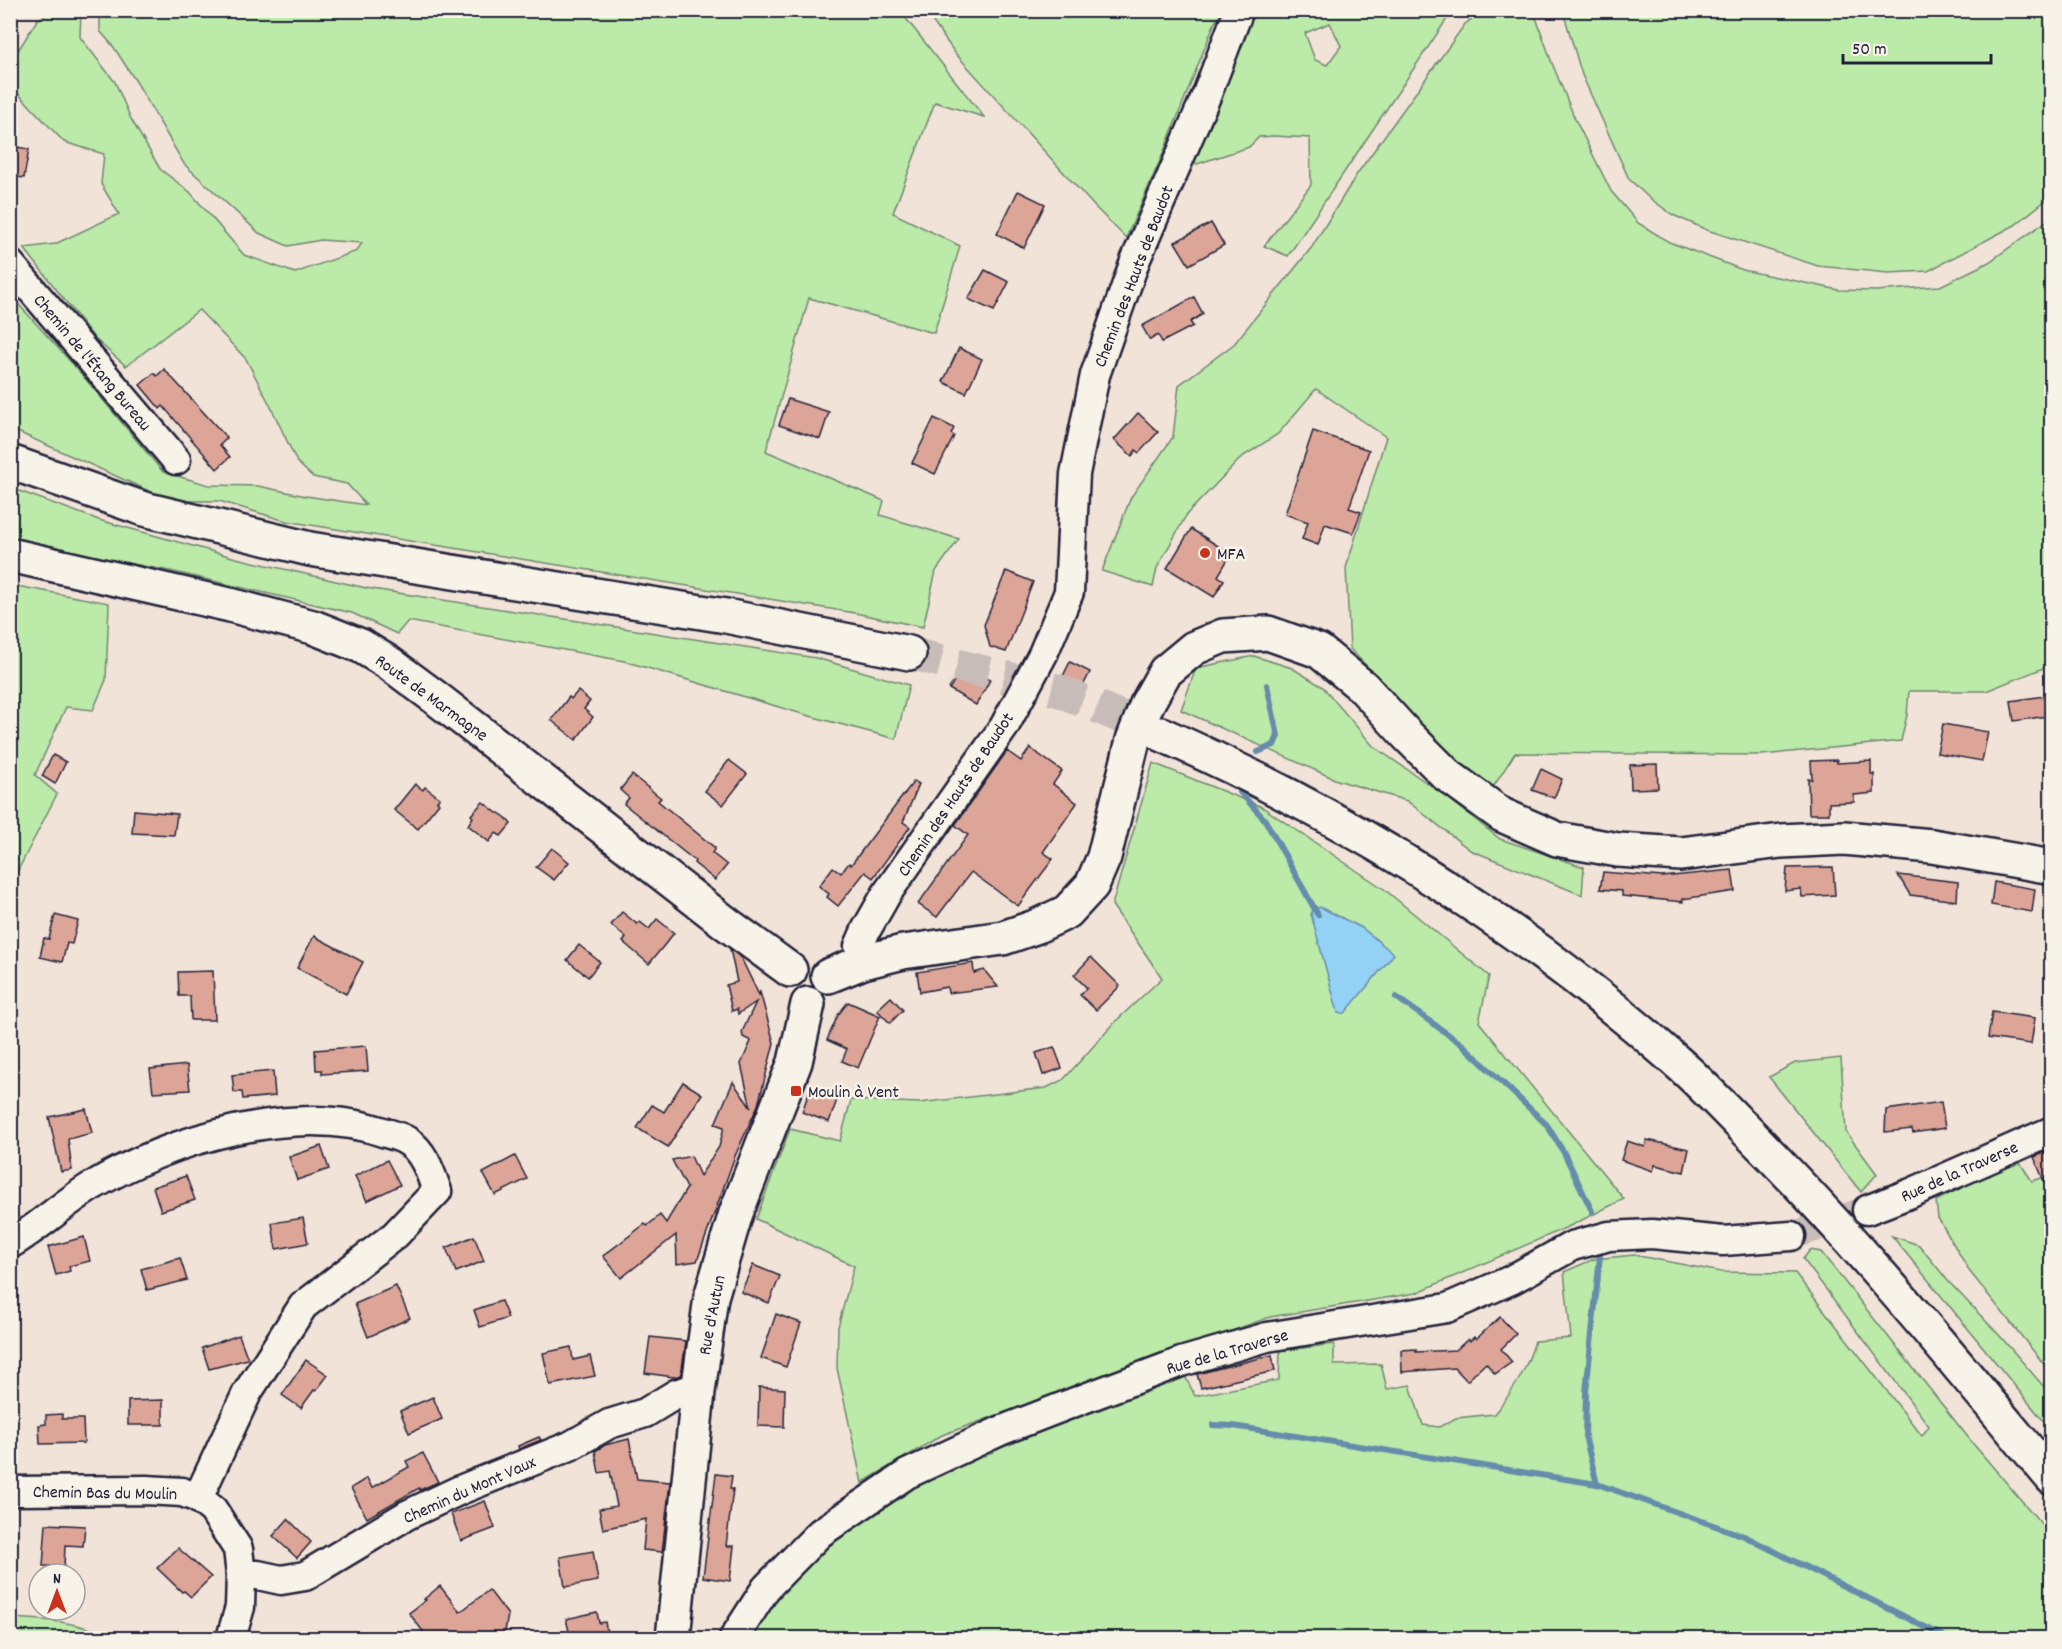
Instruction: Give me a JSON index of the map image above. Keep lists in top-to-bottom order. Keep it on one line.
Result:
{"streets":{"main road":["Route de Marmagne","Rue d'Autun"],"street":["Chemin des Hauts de Baudot","Chemin de l'Étang Bureau","Rue de la Traverse","Chemin du Mont Vaux","Chemin Bas du Moulin"]},"crossings":[["Route de Marmagne","Rue d'Autun"],["Rue d'Autun","Chemin du Mont Vaux"]],"places":{"other":["MFA"],"transit":["Moulin à Vent"]},"scale_bar":"50 m","north":"top"}
